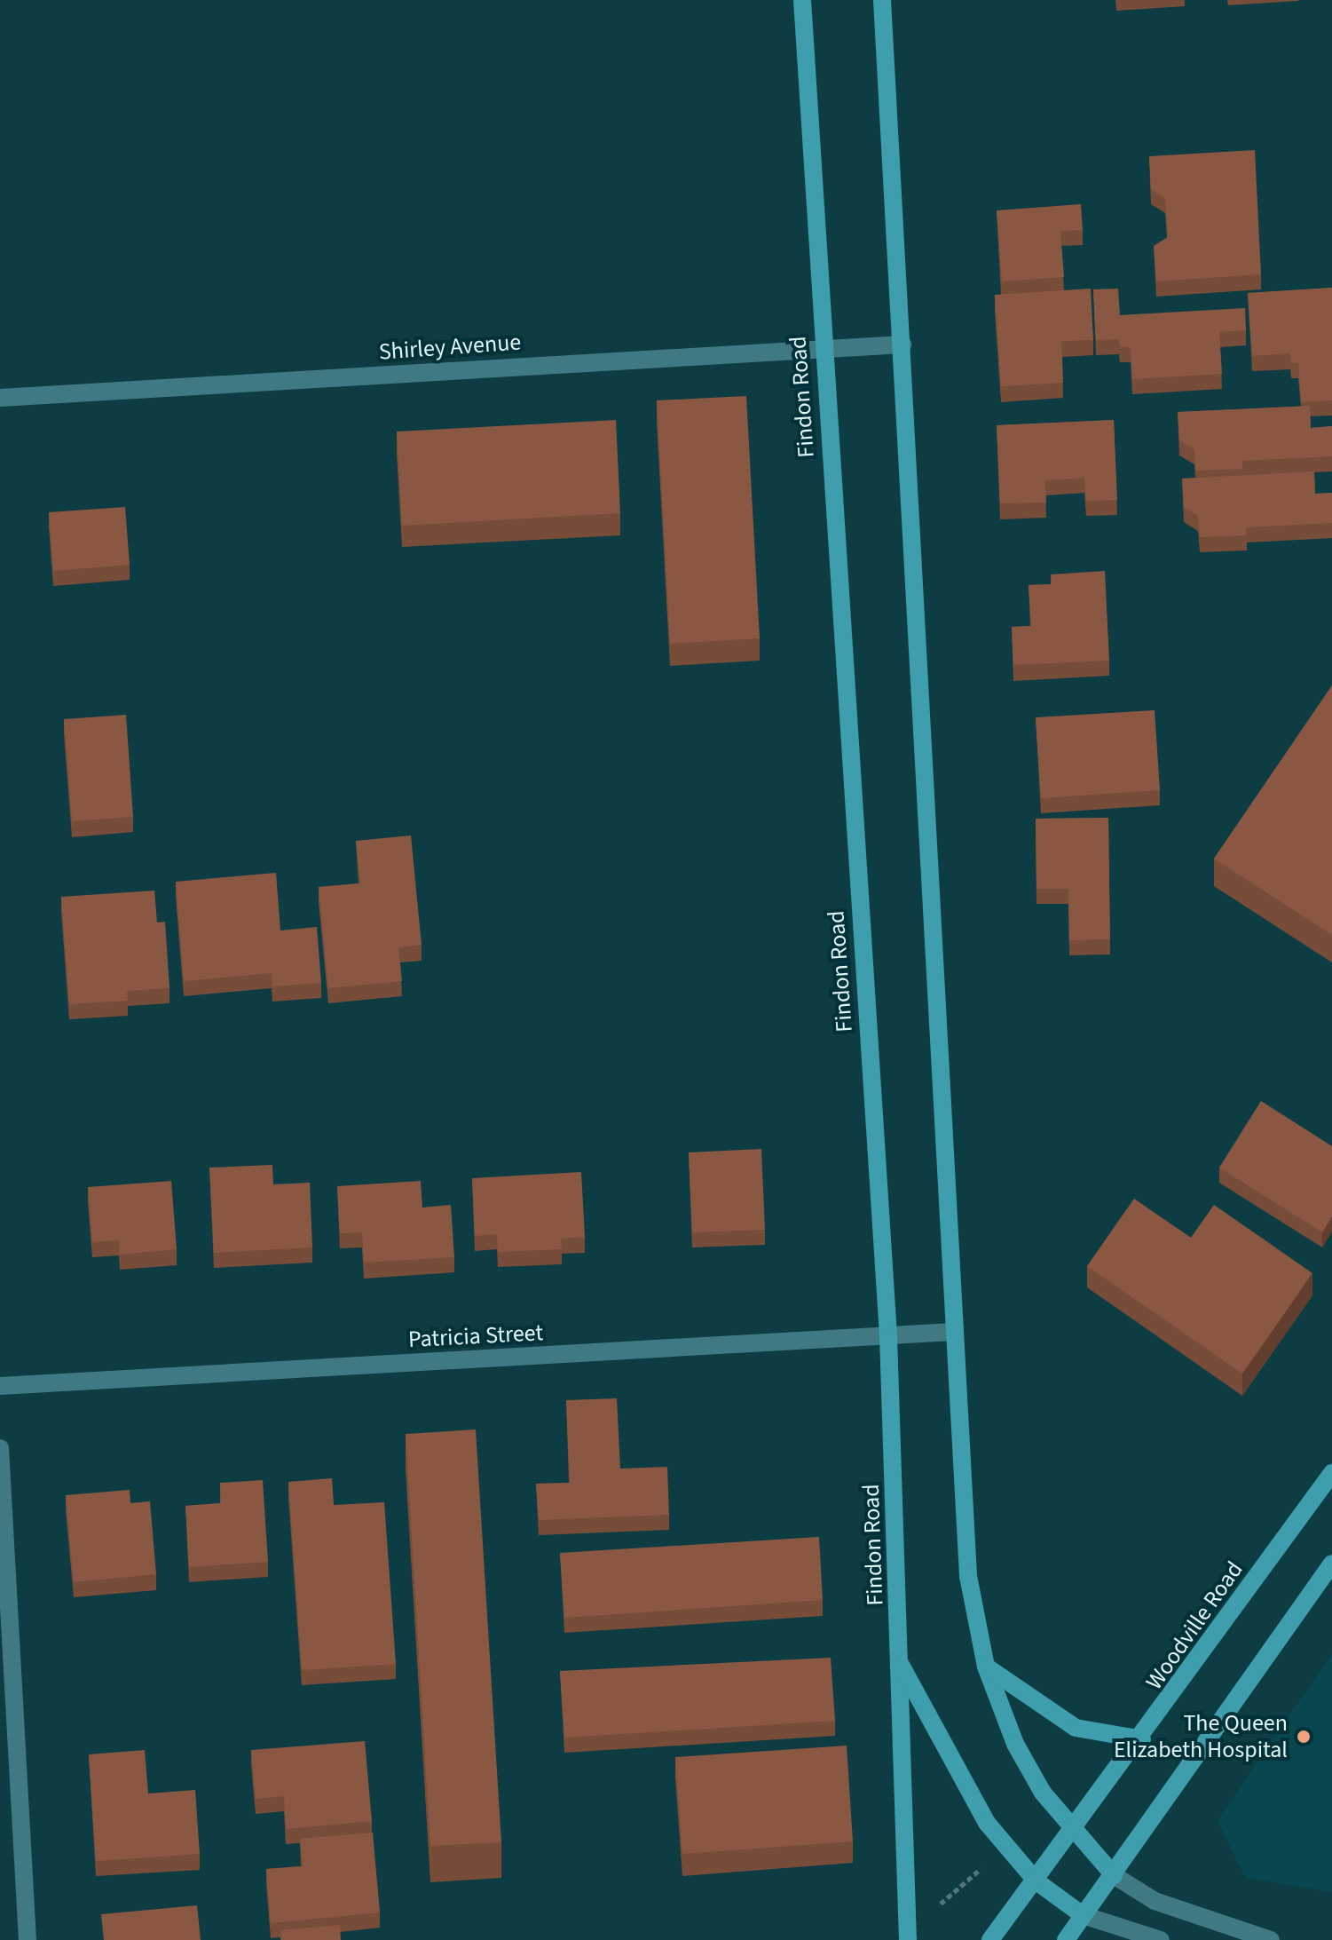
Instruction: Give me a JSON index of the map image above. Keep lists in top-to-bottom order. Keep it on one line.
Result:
{"streets":{"main road":["Findon Road","Woodville Road"],"street":["Shirley Avenue","Patricia Street"]},"crossings":[["Shirley Avenue","Findon Road"],["Findon Road","Patricia Street"]],"places":["The Queen Elizabeth Hospital"]}
